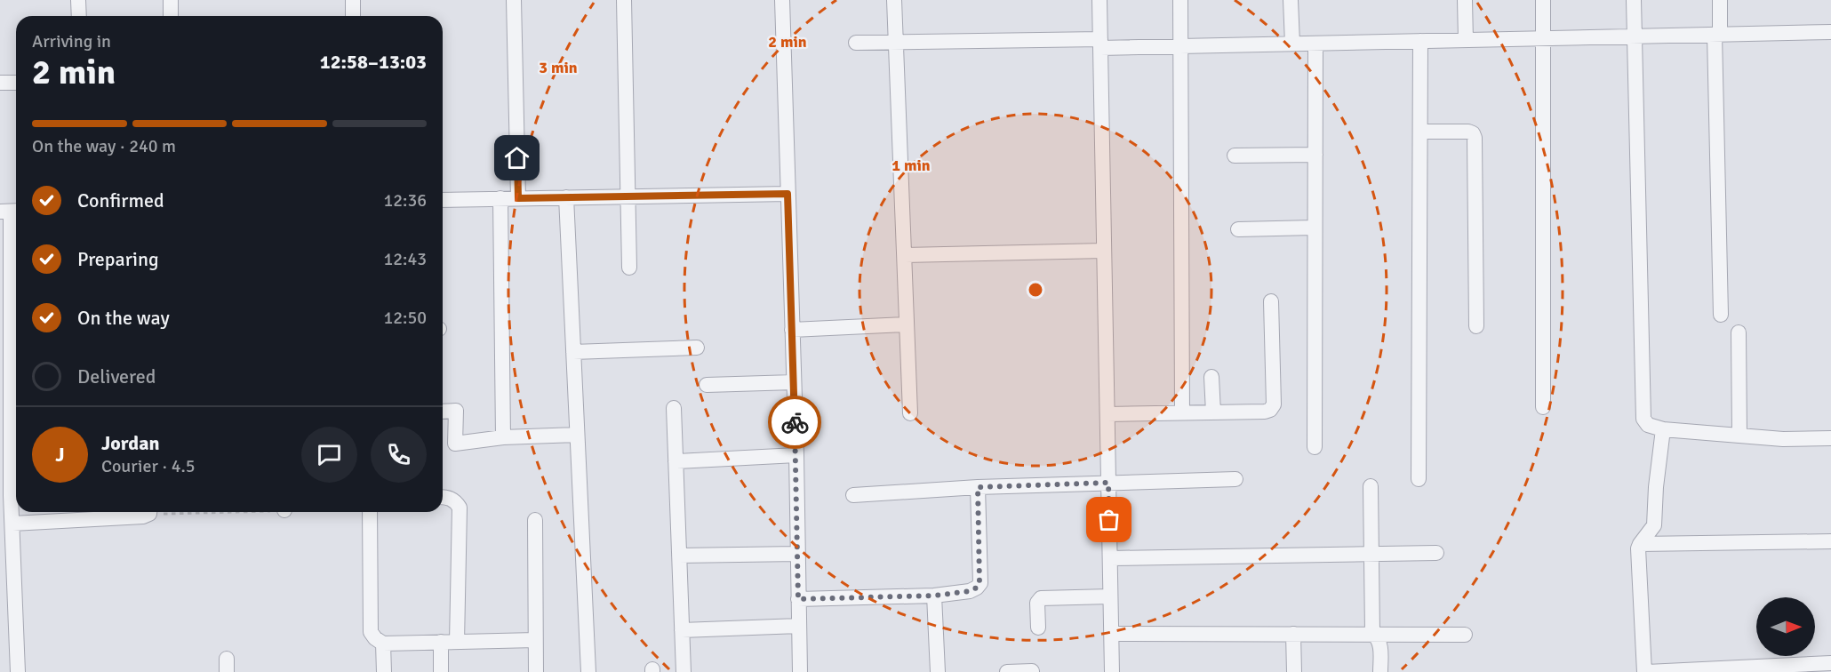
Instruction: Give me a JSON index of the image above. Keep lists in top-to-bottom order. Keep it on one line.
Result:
{"north":"right","page":{"heading":["2 min","Arriving in","12:58–13:03"],"panel":["Jordan","Courier · 4.5"],"bar":"On the way · 240 m","list":[["Confirmed","12:36"],["Preparing","12:43"],["On the way","12:50"],"Delivered"],"round":"J"},"rings":["2 min","3 min","1 min"]}
